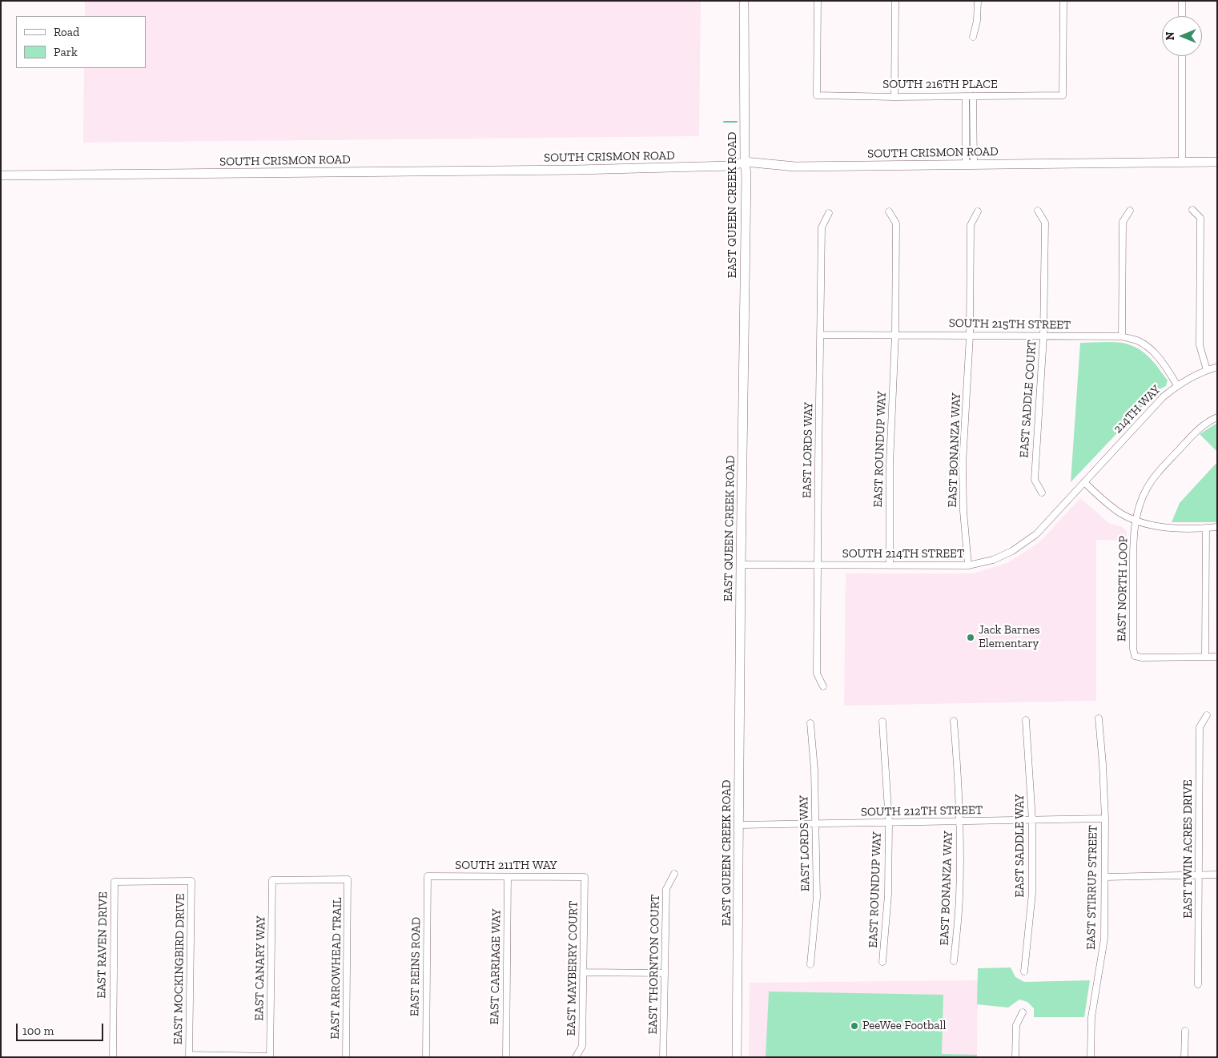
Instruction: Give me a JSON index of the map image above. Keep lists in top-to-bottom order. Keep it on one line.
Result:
{"streets":{"street":["SOUTH 216TH PLACE","SOUTH CRISMON ROAD","EAST QUEEN CREEK ROAD","SOUTH 215TH STREET","EAST SADDLE COURT","214TH WAY","EAST ROUNDUP WAY","EAST LORDS WAY","EAST BONANZA WAY","SOUTH 214TH STREET","EAST NORTH LOOP","SOUTH 212TH STREET","EAST SADDLE WAY","EAST TWIN ACRES DRIVE","SOUTH 211TH WAY","EAST STIRRUP STREET","EAST RAVEN DRIVE","EAST THORNTON COURT","EAST REINS ROAD","EAST CARRIAGE WAY","EAST CANARY WAY","EAST ARROWHEAD TRAIL","EAST MAYBERRY COURT","EAST MOCKINGBIRD DRIVE"]},"crossings":[["SOUTH CRISMON ROAD","EAST QUEEN CREEK ROAD"],["EAST QUEEN CREEK ROAD","SOUTH 214TH STREET"],["EAST QUEEN CREEK ROAD","SOUTH 212TH STREET"],["SOUTH 215TH STREET","EAST SADDLE COURT"],["SOUTH 215TH STREET","214TH WAY"],["SOUTH 215TH STREET","EAST ROUNDUP WAY"],["SOUTH 215TH STREET","EAST LORDS WAY"],["SOUTH 215TH STREET","EAST BONANZA WAY"],["214TH WAY","SOUTH 214TH STREET"],["EAST ROUNDUP WAY","SOUTH 214TH STREET"],["EAST ROUNDUP WAY","SOUTH 212TH STREET"],["EAST LORDS WAY","SOUTH 214TH STREET"],["EAST LORDS WAY","SOUTH 212TH STREET"],["EAST BONANZA WAY","SOUTH 214TH STREET"],["EAST BONANZA WAY","SOUTH 212TH STREET"],["SOUTH 212TH STREET","EAST SADDLE WAY"],["SOUTH 212TH STREET","EAST STIRRUP STREET"],["SOUTH 211TH WAY","EAST REINS ROAD"],["SOUTH 211TH WAY","EAST CARRIAGE WAY"],["SOUTH 211TH WAY","EAST MAYBERRY COURT"],["EAST RAVEN DRIVE","EAST MOCKINGBIRD DRIVE"],["EAST CANARY WAY","EAST ARROWHEAD TRAIL"]],"places":["Jack Barnes Elementary","PeeWee Football"],"legend":["Road","Park"],"scale_bar":"100 m","north":"left"}
